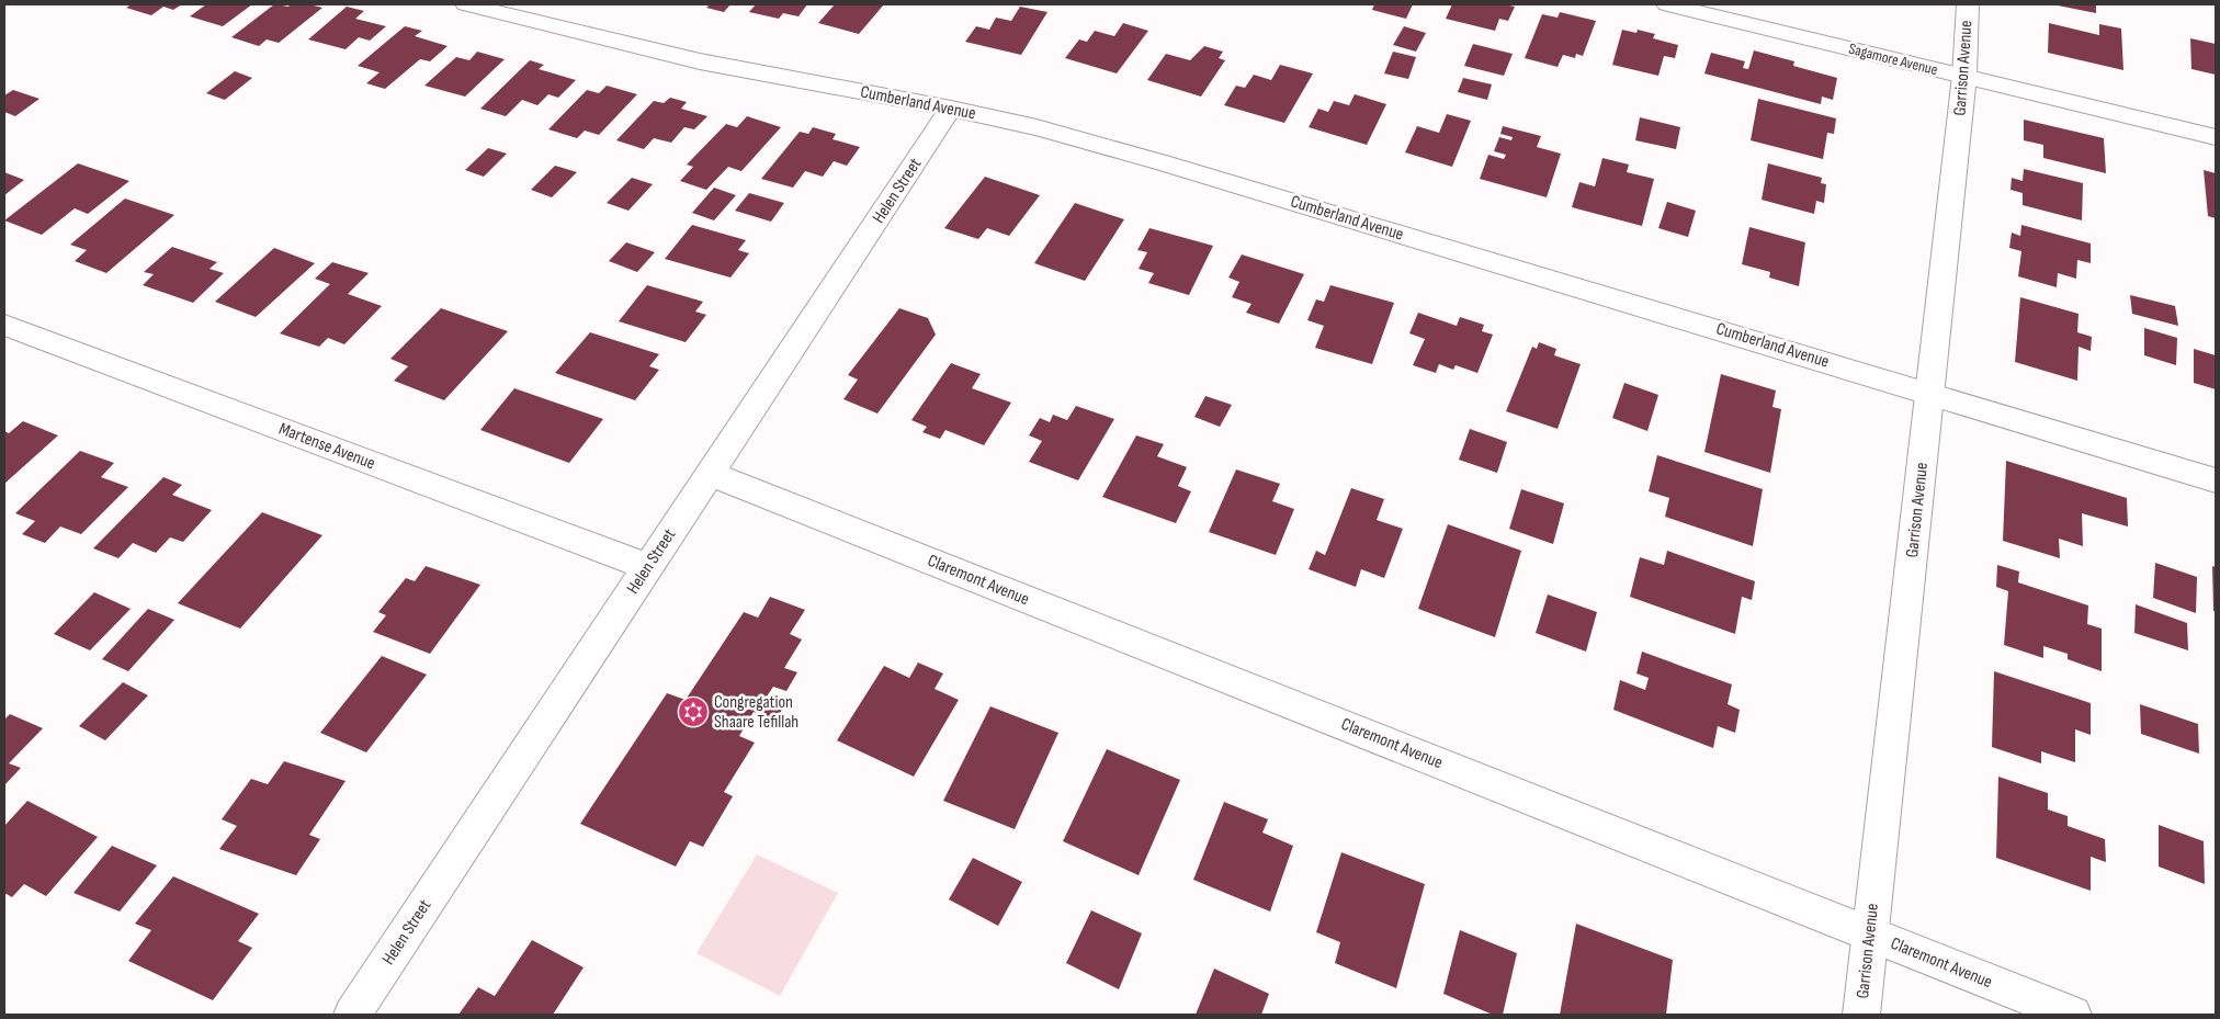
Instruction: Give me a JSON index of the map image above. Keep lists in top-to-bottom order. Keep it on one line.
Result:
{"streets":{"street":["Sagamore Avenue","Garrison Avenue","Cumberland Avenue","Helen Street","Martense Avenue","Claremont Avenue"]},"crossings":[["Sagamore Avenue","Garrison Avenue"],["Garrison Avenue","Cumberland Avenue"],["Garrison Avenue","Claremont Avenue"],["Cumberland Avenue","Helen Street"],["Helen Street","Martense Avenue"],["Helen Street","Claremont Avenue"]],"places":{"synagogue":["Congregation Shaare Tefillah"]}}
